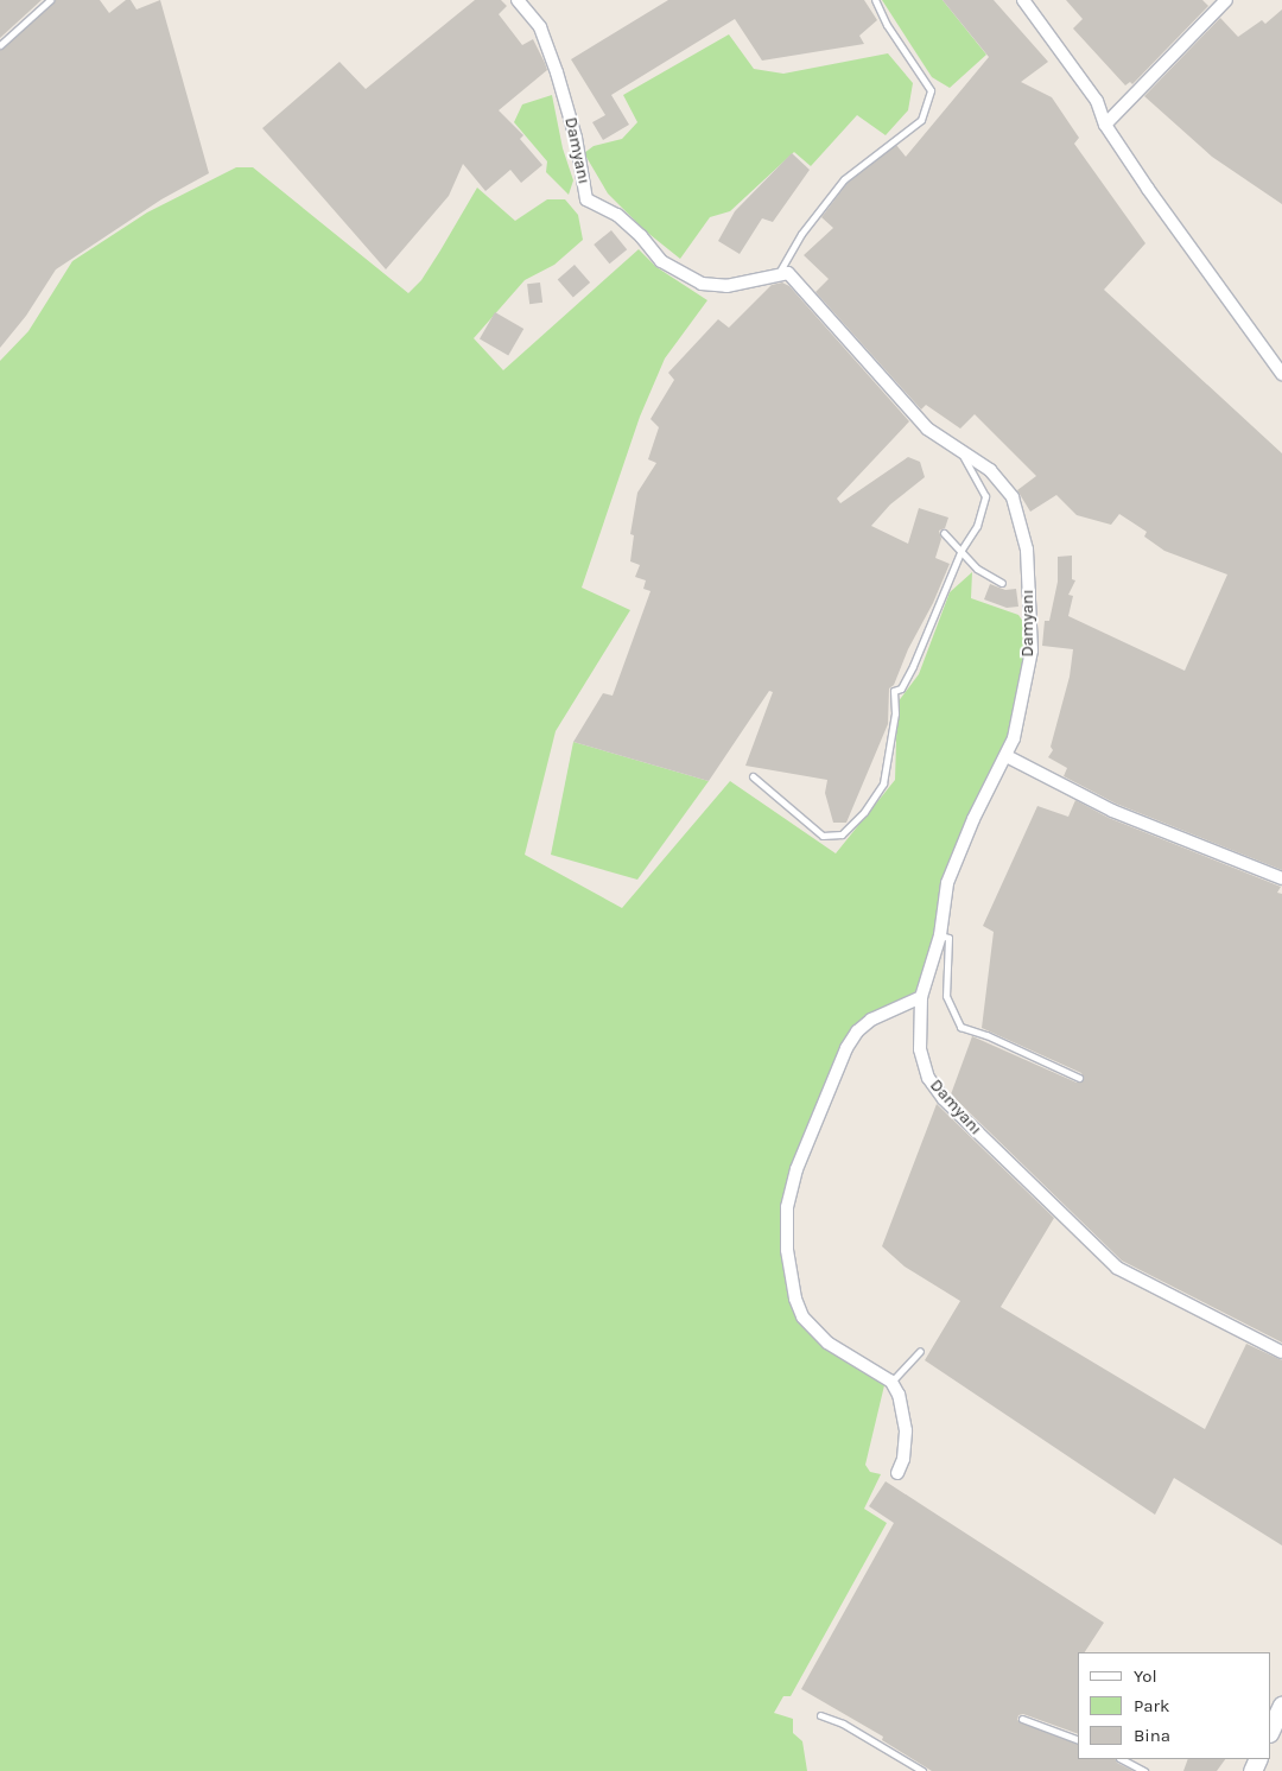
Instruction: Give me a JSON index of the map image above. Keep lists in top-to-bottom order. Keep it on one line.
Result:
{"streets":{"street":["Damyanı"]},"legend":["Yol","Park","Bina"]}
